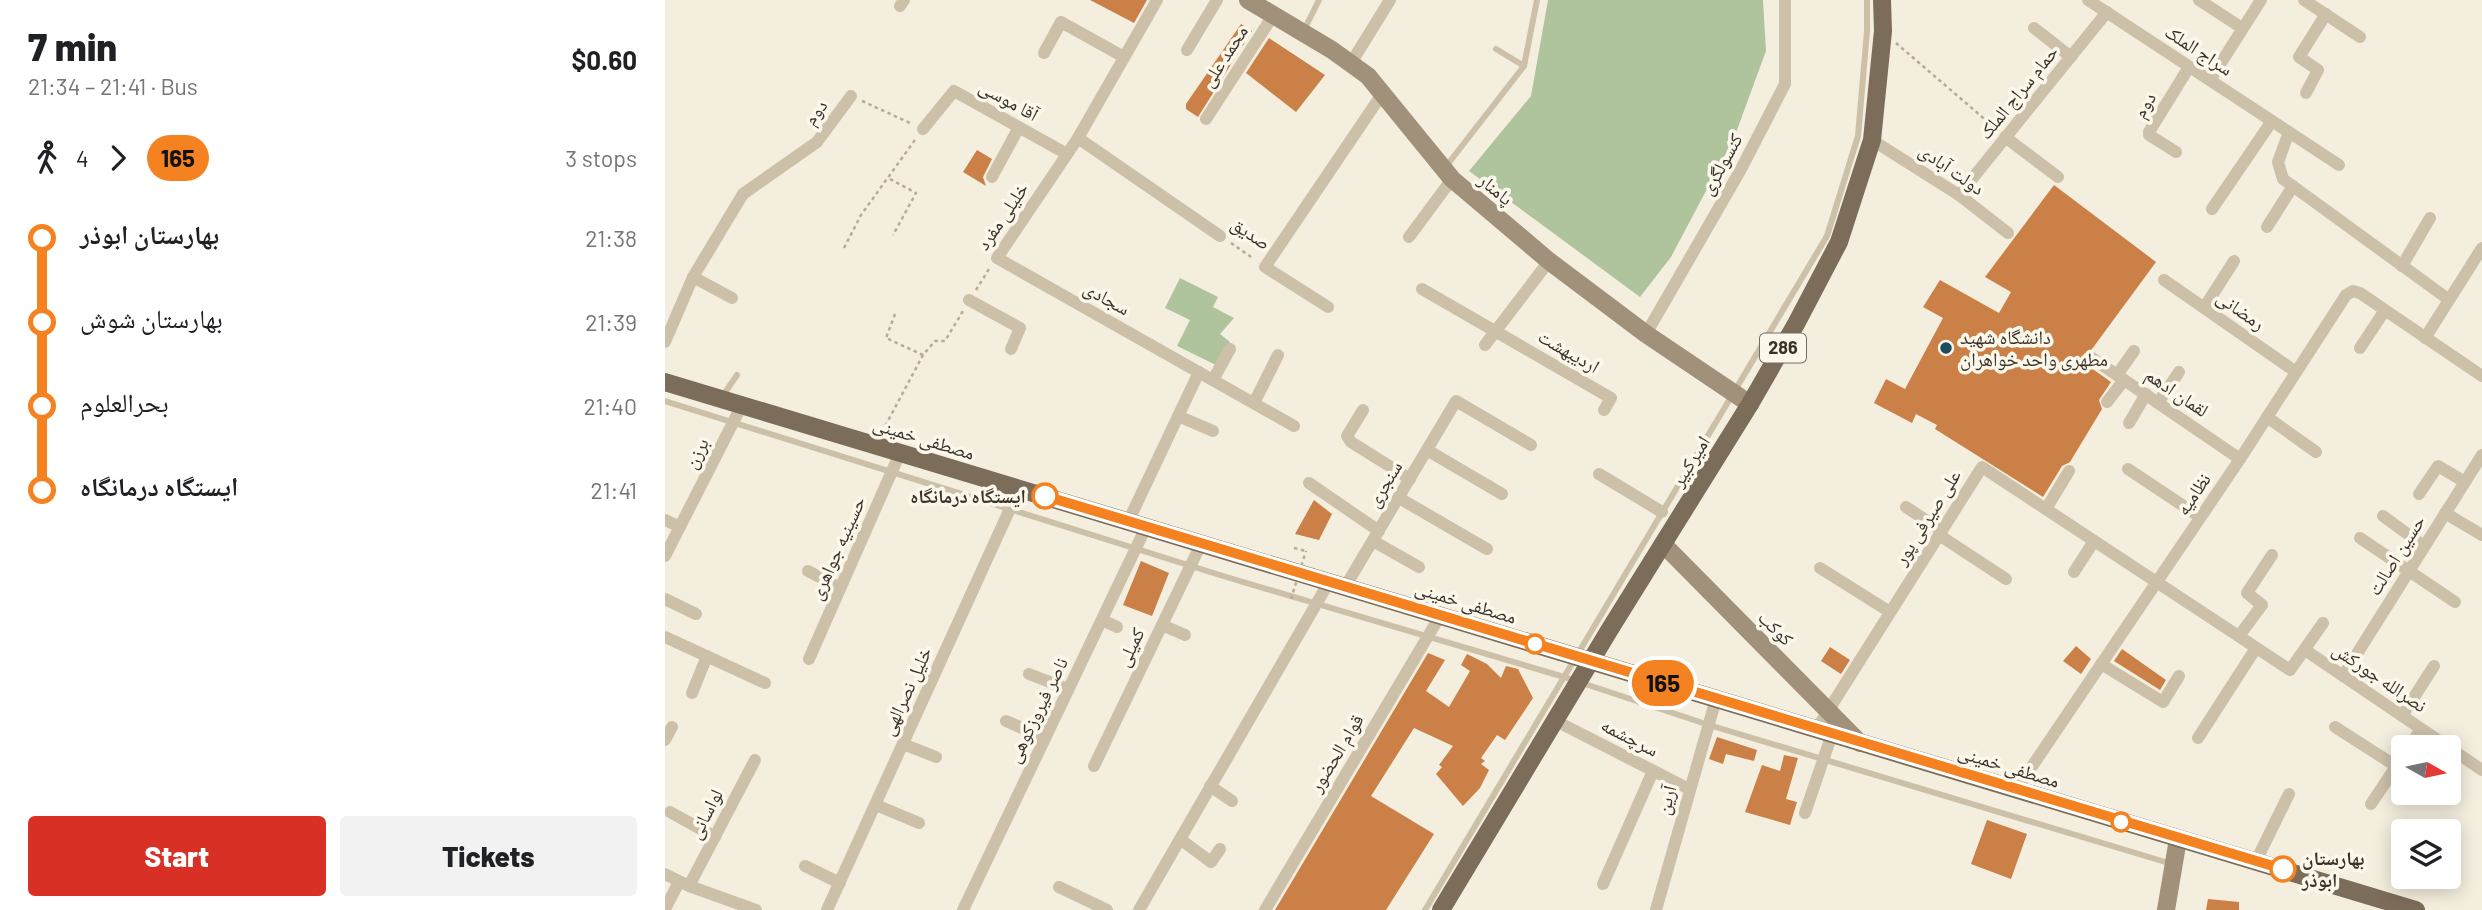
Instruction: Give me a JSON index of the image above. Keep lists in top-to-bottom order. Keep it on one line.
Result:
{"streets":{"main road":["286","مصطفی خمینی","امیرکبیر"],"street":["سراج الملک","محمد علی","حمام سراج الملک","آقا موسی","دوم","کنسولگری","دولت آبادی","پامنار","خلیلی مفرد","صدیق","سجادی","رمضانی","اردیبهشت","لقمان ادهم","برزن","سنجری","نظامیه","علی صیرفی پور","حسینیه جواهری","حسین اصالت","کوکب","کمیلی","نصرالله جورکش","خلیل نصرالهی","ناصر فیروزکوهی","سرچشمه","قوام الحضور","آرین","لواسانی"]},"crossings":[["سراج الملک","حمام سراج الملک"],["سراج الملک","دوم"],["محمد علی","پامنار"],["حمام سراج الملک","دولت آبادی"],["آقا موسی","دوم"],["آقا موسی","خلیلی مفرد"],["کنسولگری","پامنار"],["دولت آبادی","امیرکبیر"],["پامنار","صدیق"],["پامنار","امیرکبیر"],["خلیلی مفرد","صدیق"],["خلیلی مفرد","سجادی"],["خلیلی مفرد","مصطفی خمینی"],["رمضانی","نظامیه"],["لقمان ادهم","نظامیه"],["مصطفی خمینی","برزن"],["مصطفی خمینی","امیرکبیر"],["مصطفی خمینی","سنجری"],["مصطفی خمینی","نظامیه"],["مصطفی خمینی","علی صیرفی پور"],["مصطفی خمینی","حسینیه جواهری"],["مصطفی خمینی","کوکب"],["مصطفی خمینی","کمیلی"],["مصطفی خمینی","خلیل نصرالهی"],["مصطفی خمینی","ناصر فیروزکوهی"],["مصطفی خمینی","قوام الحضور"],["مصطفی خمینی","آرین"],["امیرکبیر","کوکب"],["امیرکبیر","سرچشمه"],["نظامیه","علی صیرفی پور"],["نظامیه","نصرالله جورکش"],["علی صیرفی پور","کوکب"],["علی صیرفی پور","نصرالله جورکش"],["حسین اصالت","نصرالله جورکش"],["سرچشمه","آرین"]],"places":["دانشگاه شهید مطهری واحد خواهران","ایستگاه درمانگاه","بهارستان ابوذر"],"lines":["bus line 165"],"north":"right","page":{"heading":["7 min","21:34 – 21:41 · Bus","$0.60"],"on_map":"165","legs":["4","165","3 stops"],"list":[{"name":"بهارستان ابوذر","value":"21:38"},{"name":"بهارستان شوش","value":"21:39"},{"name":"بحرالعلوم","value":"21:40"},{"name":"ایستگاه درمانگاه","value":"21:41"}],"buttons":["Start","Tickets"]}}
